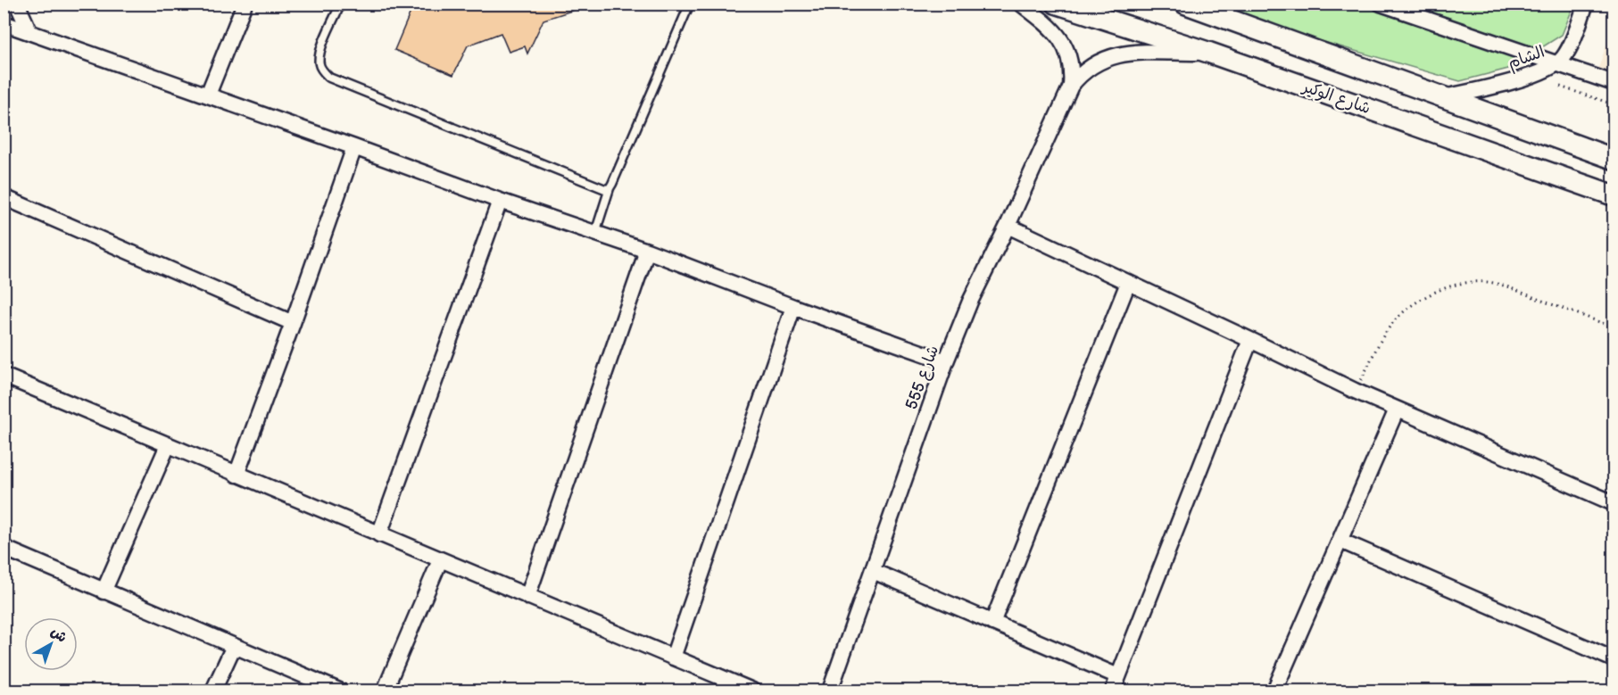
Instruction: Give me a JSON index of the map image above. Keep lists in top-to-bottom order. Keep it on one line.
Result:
{"streets":{"main road":["شارع الوكير"],"street":["الشام","شارع 555"]},"crossings":[["شارع الوكير","شارع 555"]],"north":"top right"}
